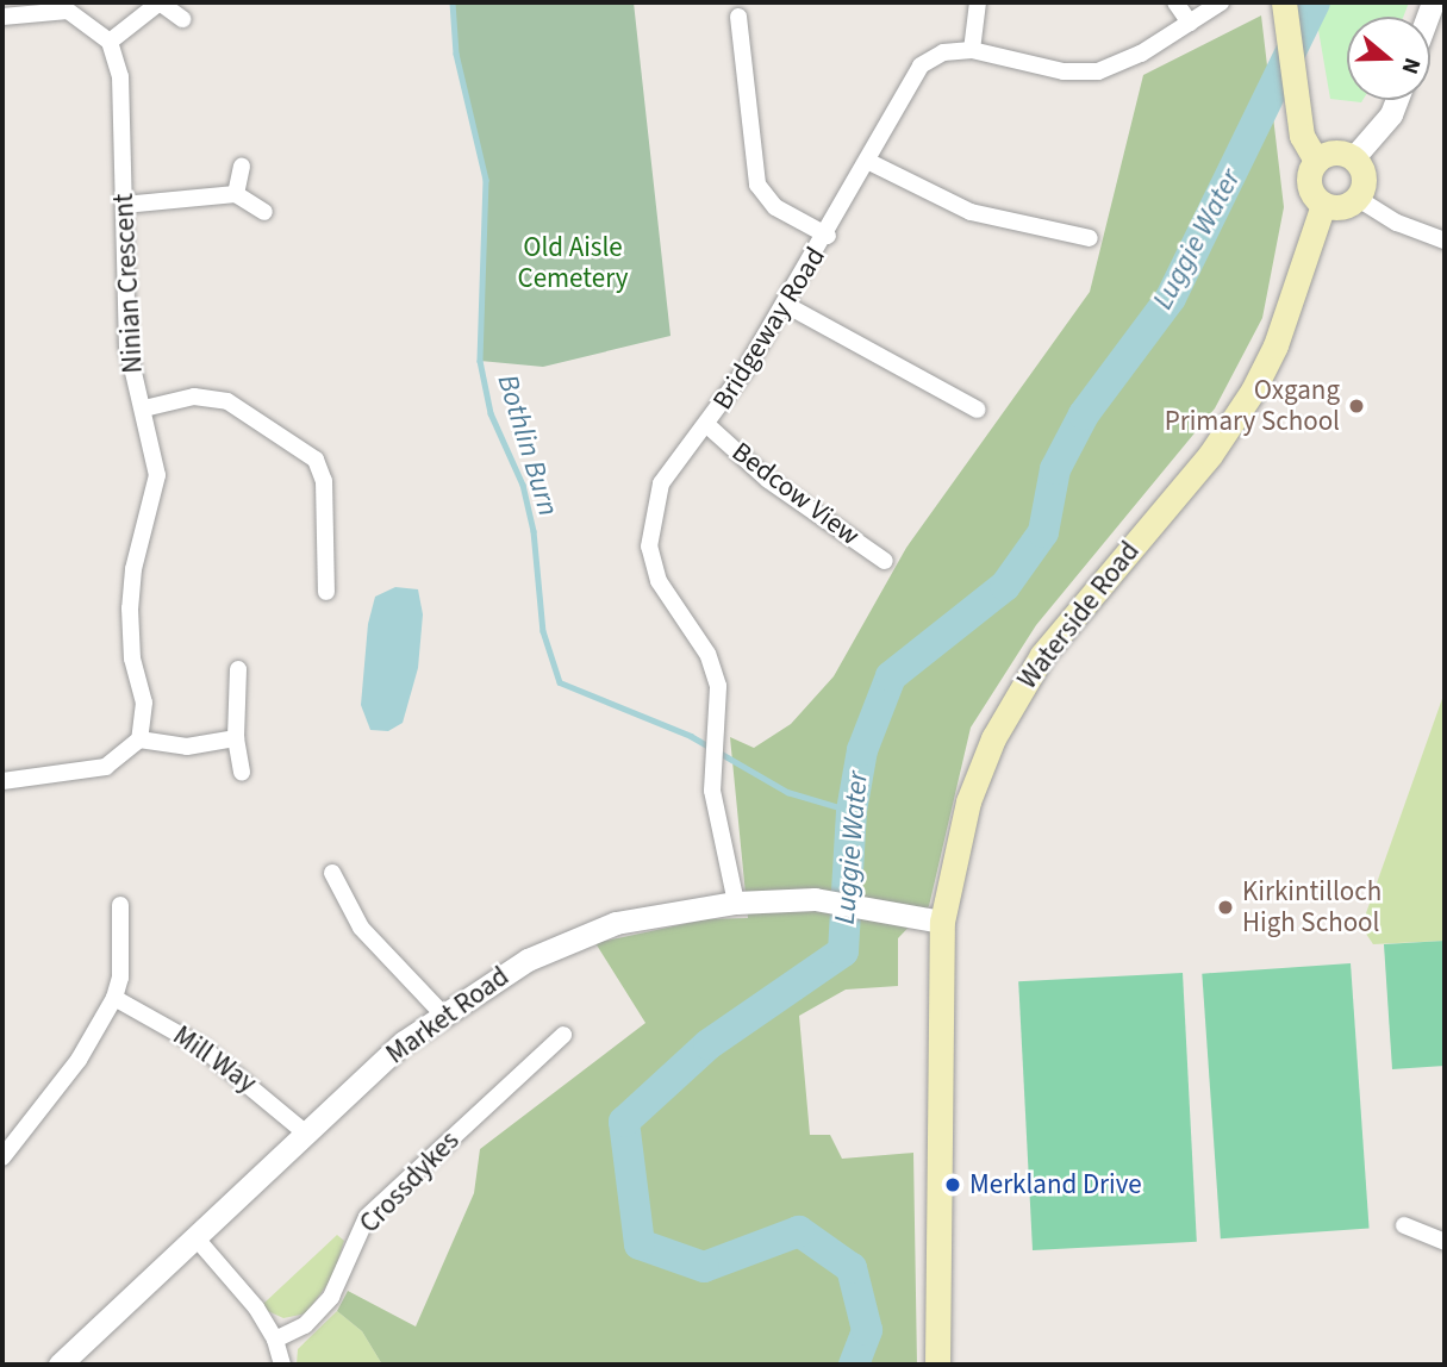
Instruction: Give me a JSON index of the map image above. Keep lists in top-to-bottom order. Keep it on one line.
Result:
{"streets":{"main road":["Waterside Road"],"street":["Ninian Crescent","Bridgeway Road","Bedcow View","Market Road","Mill Way","Crossdykes"]},"crossings":[["Bridgeway Road","Bedcow View"],["Bridgeway Road","Market Road"],["Waterside Road","Market Road"],["Market Road","Mill Way"]],"water":["Luggie Water","Bothlin Burn"],"parks":["Old Aisle Cemetery"],"places":["Oxgang Primary School","Kirkintilloch High School","Merkland Drive"],"north":"right"}
